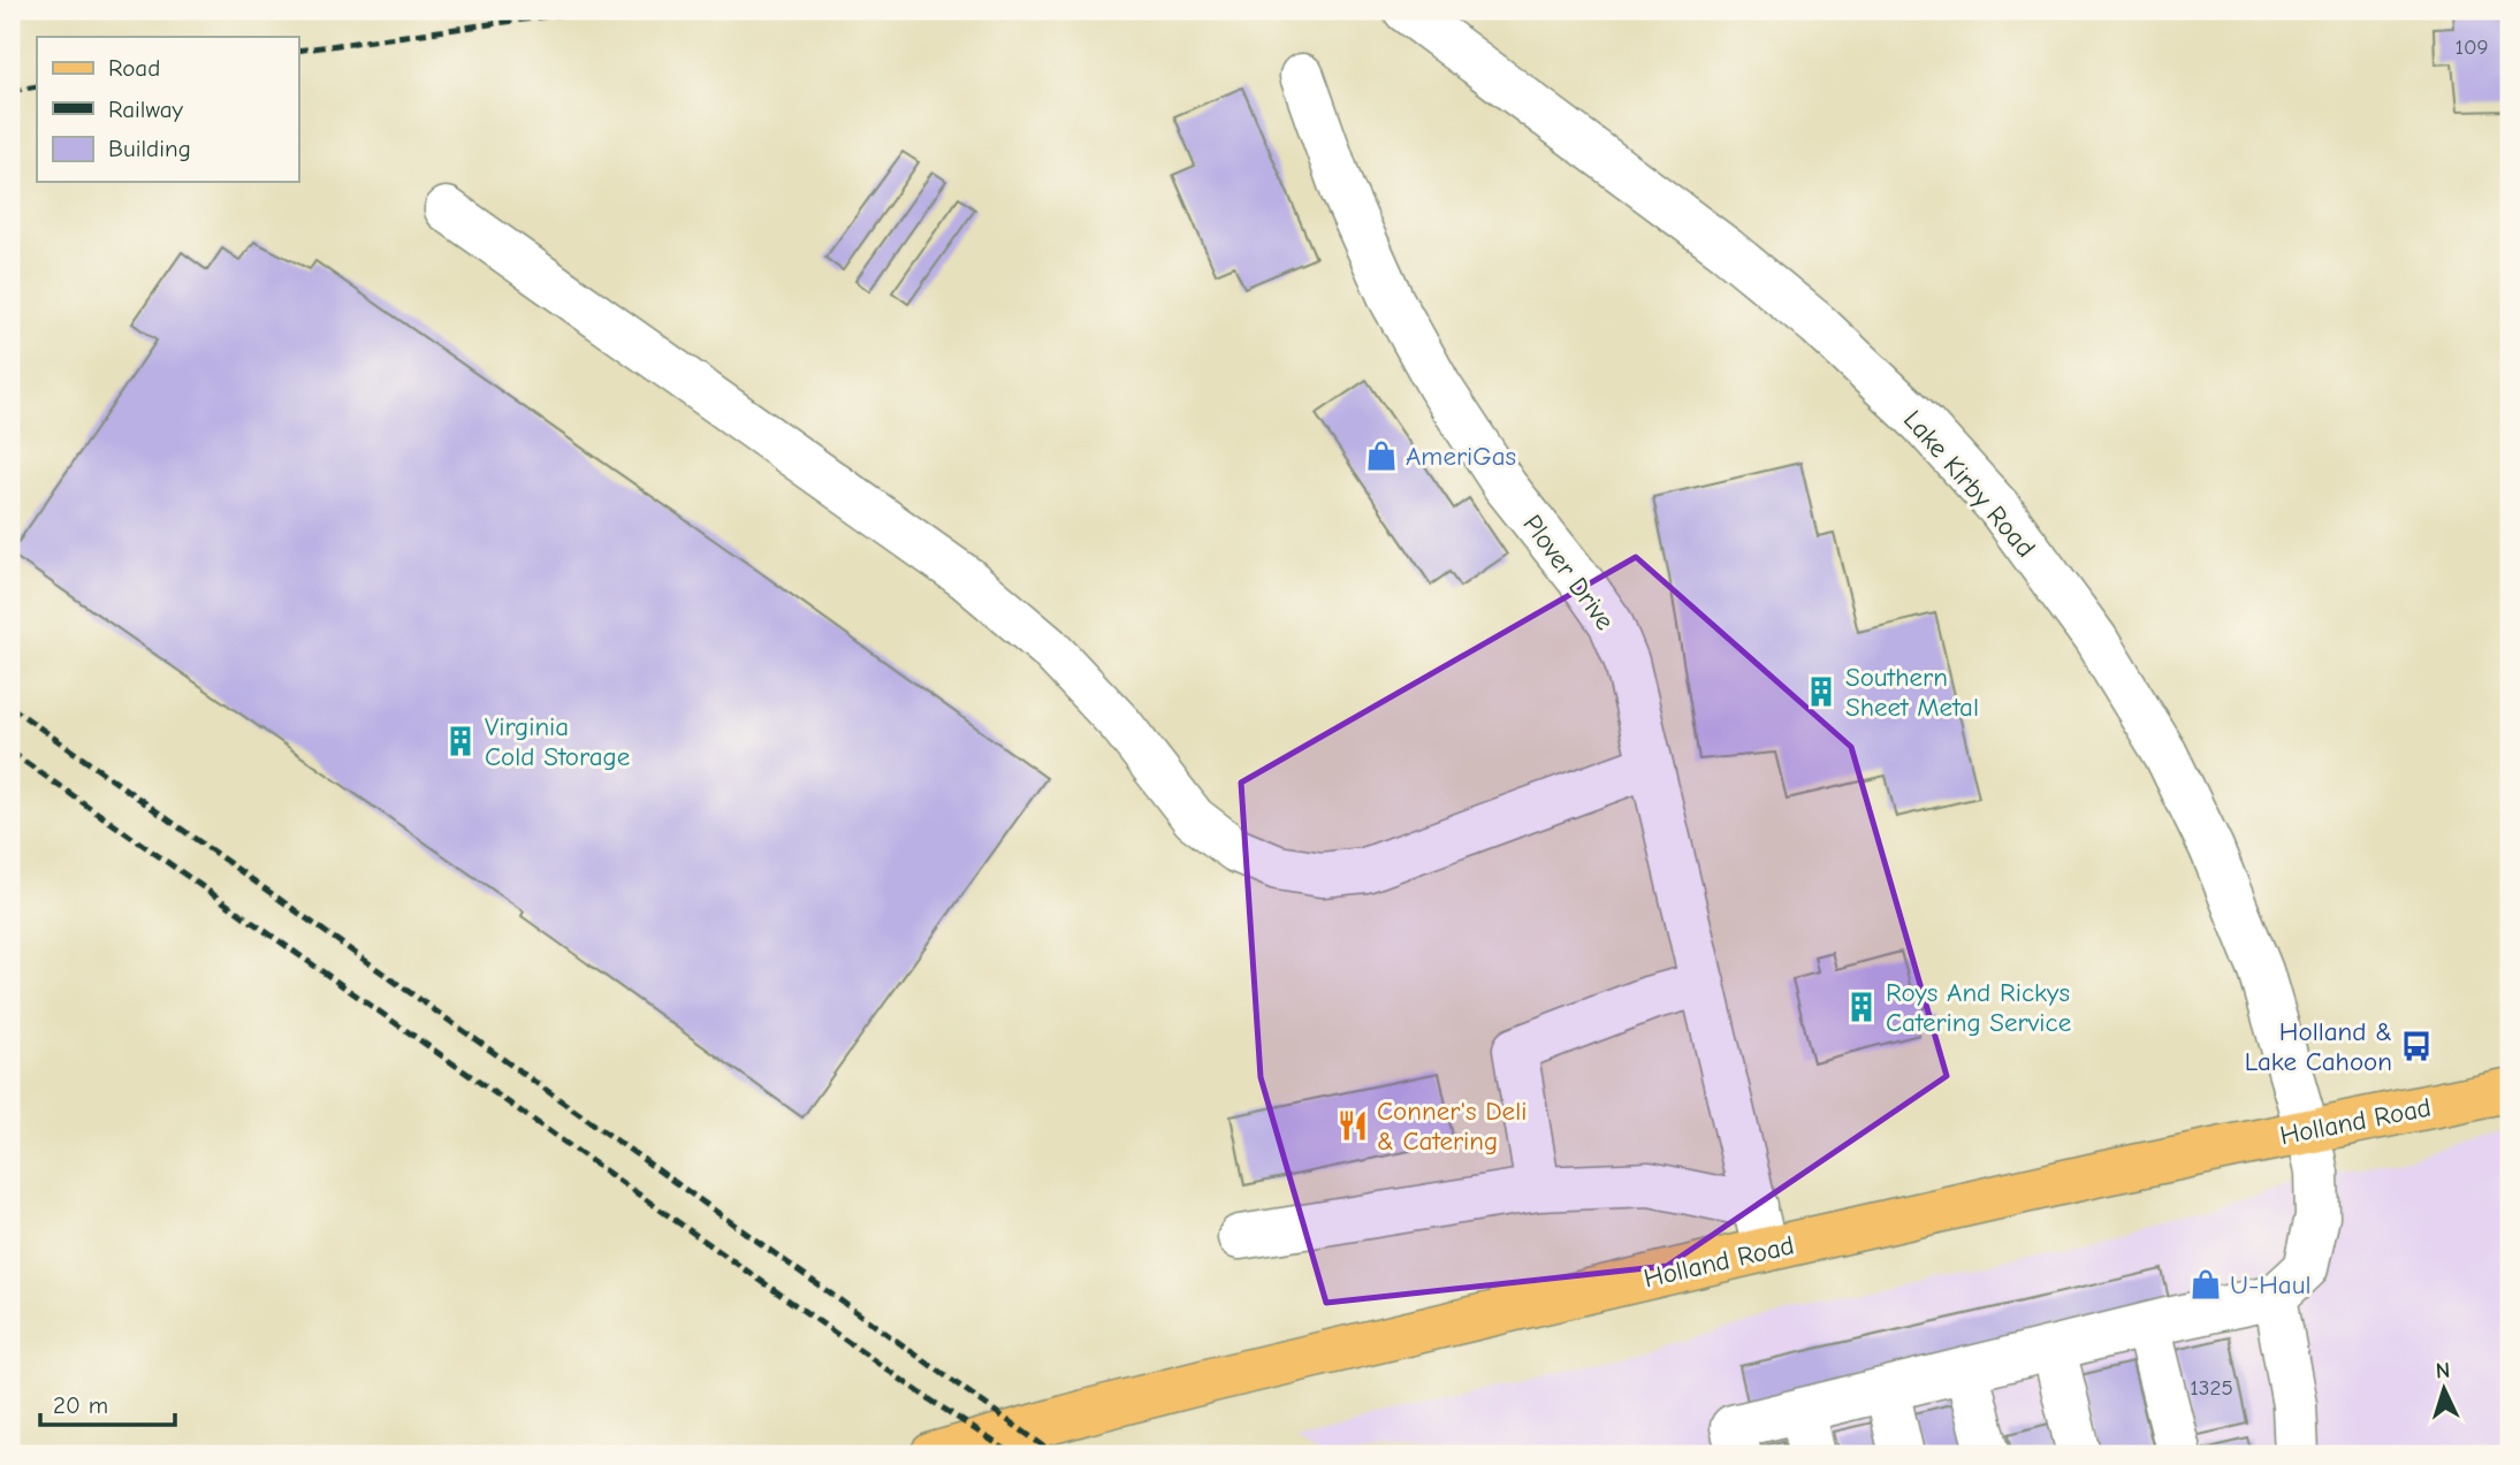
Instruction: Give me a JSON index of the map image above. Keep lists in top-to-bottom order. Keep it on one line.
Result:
{"streets":{"main road":["Holland Road"],"street":["Lake Kirby Road","Plover Drive"]},"crossings":[["Lake Kirby Road","Holland Road"],["Plover Drive","Holland Road"]],"places":{"shop":["AmeriGas","U-Haul"],"building":["Southern Sheet Metal","Virginia Cold Storage","Roys And Rickys Catering Service"],"bus stop":["Holland & Lake Cahoon"],"restaurant":["Conner's Deli & Catering"]},"house_numbers":["109","1325"],"legend":["Road","Railway","Building"],"scale_bar":"20 m","north":"top"}
